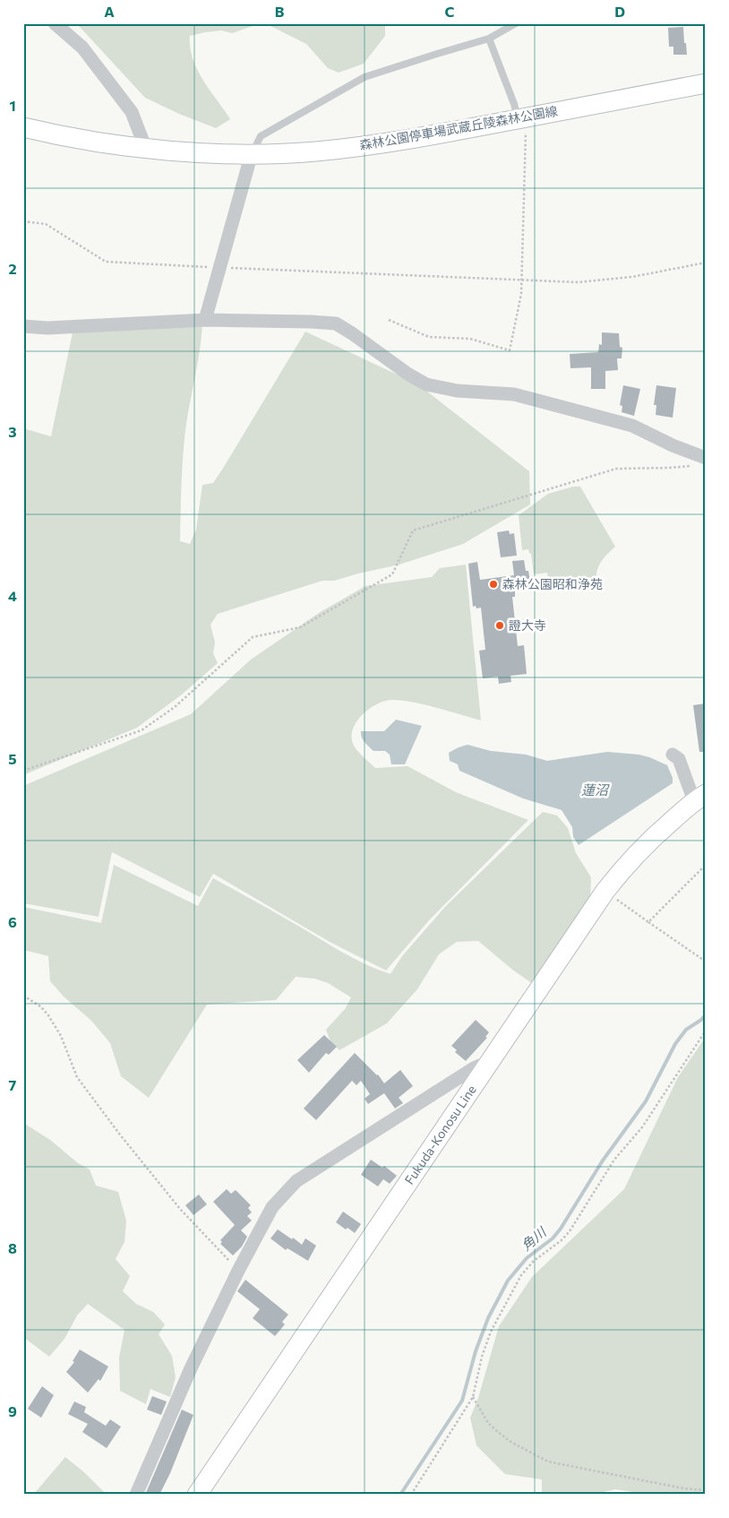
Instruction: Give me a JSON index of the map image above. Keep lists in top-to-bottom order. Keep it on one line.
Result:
{"streets":{"main road":["森林公園停車場武蔵丘陵森林公園線","Fukuda-Konosu Line"]},"water":["蓮沼","角川"],"places":["森林公園昭和浄苑","證大寺"],"grid":{"columns":["A","B","C","D"],"rows":["1","2","3","4","5","6","7","8","9"]}}
